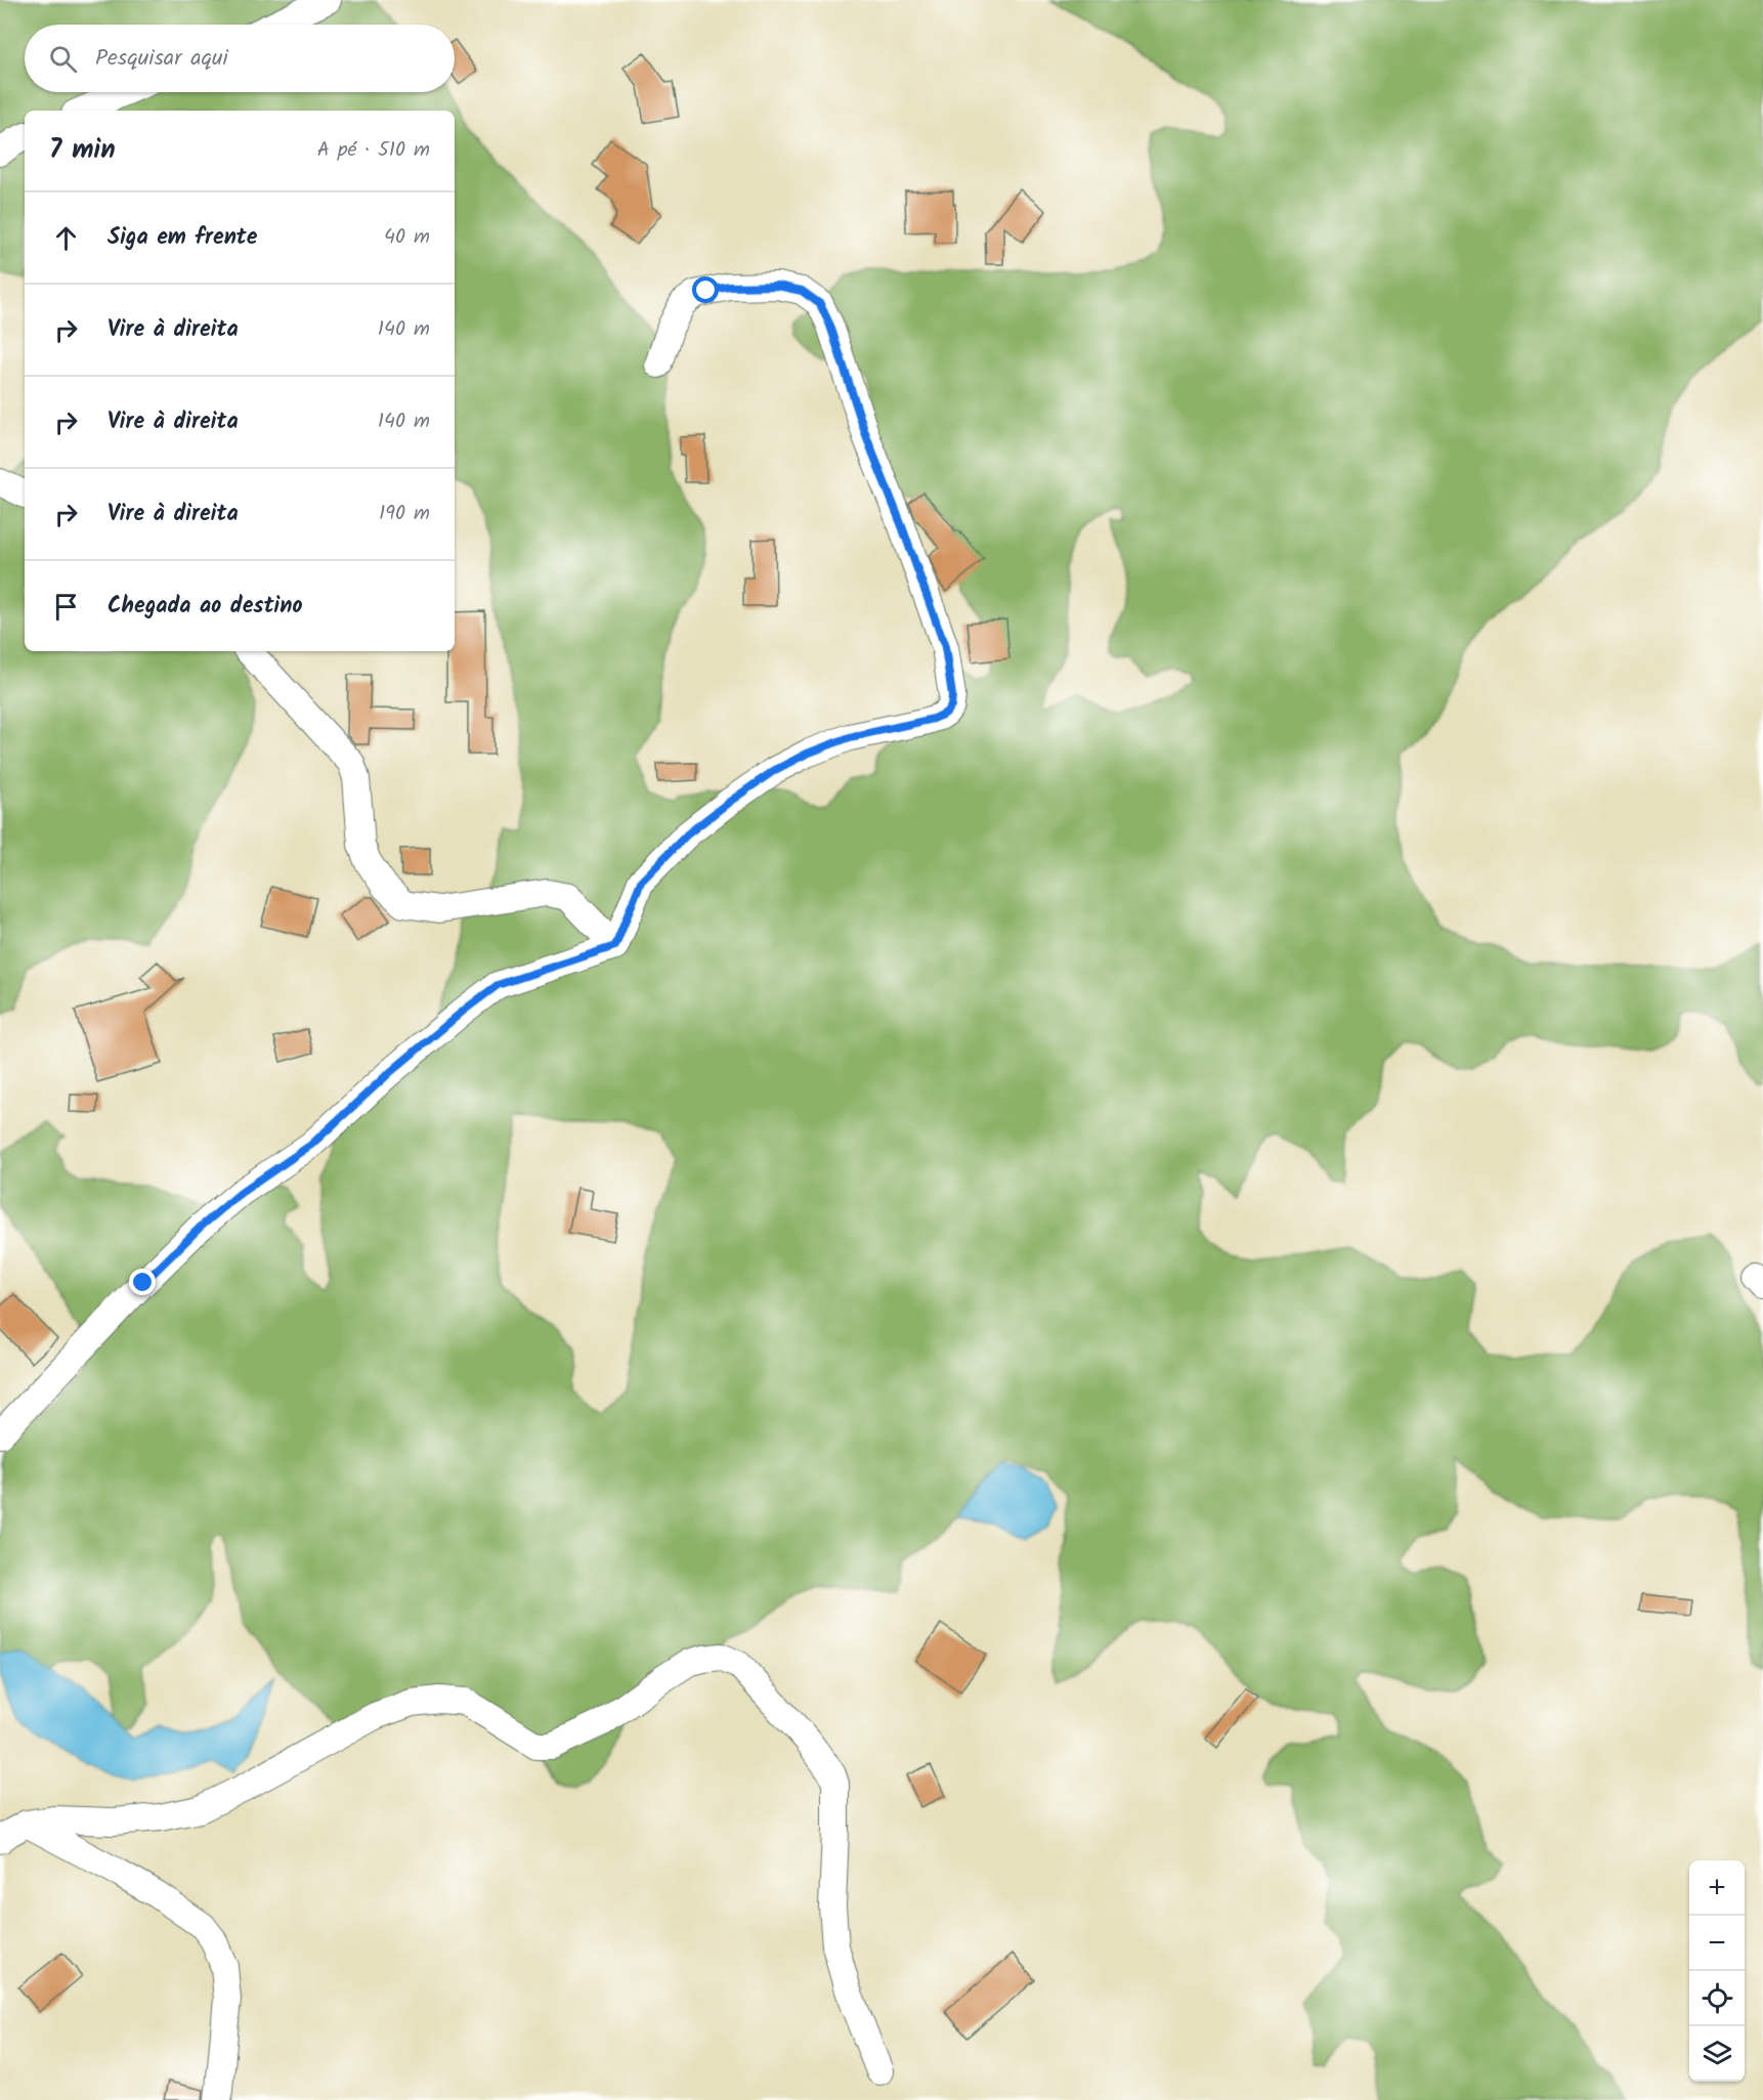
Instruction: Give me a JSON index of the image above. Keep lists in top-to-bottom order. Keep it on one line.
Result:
{"page":{"search":"Pesquisar aqui","heading":["7 min","A pé · 510 m"],"list":[["Siga em frente","40 m"],["Vire à direita","140 m"],["Vire à direita","140 m"],["Vire à direita","190 m"],"Chegada ao destino"],"map_buttons":["+","−"]}}
